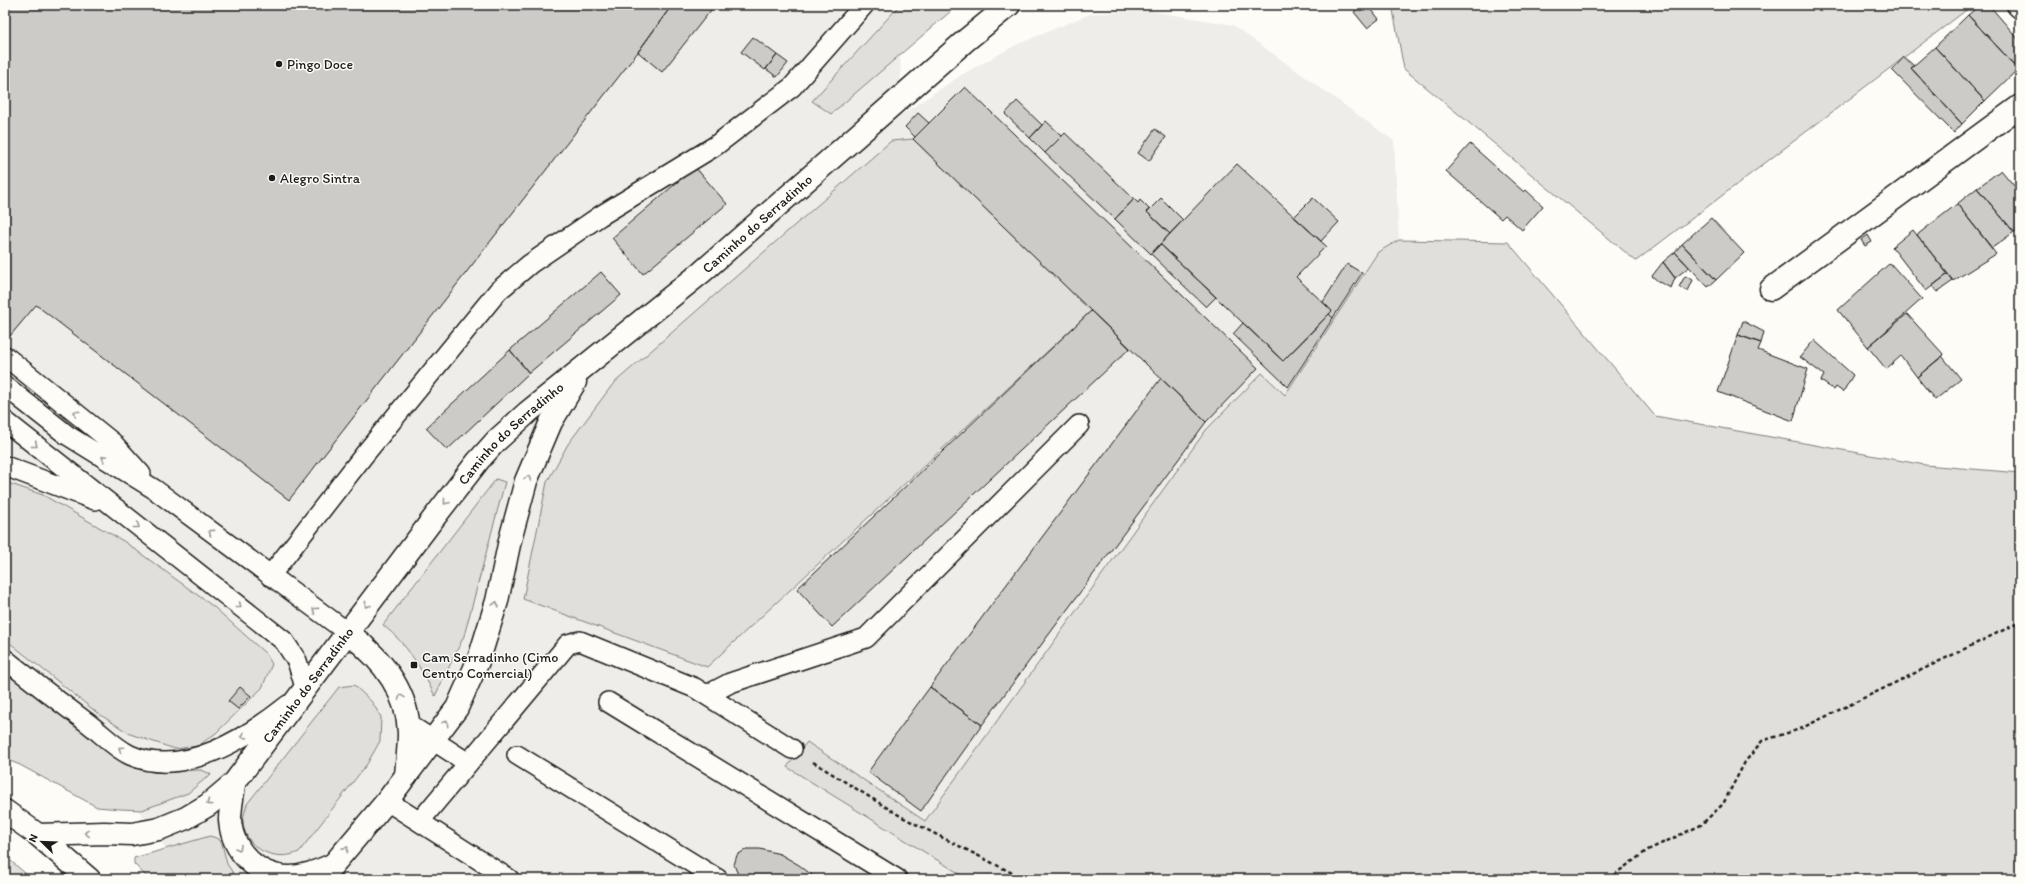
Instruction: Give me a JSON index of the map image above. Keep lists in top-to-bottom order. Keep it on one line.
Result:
{"streets":{"street":["Caminho do Serradinho"]},"one_way":["Caminho do Serradinho"],"places":{"other":["Pingo Doce","Alegro Sintra"],"transit":["Cam Serradinho (Cimo Centro Comercial)"]},"north":"top left"}
